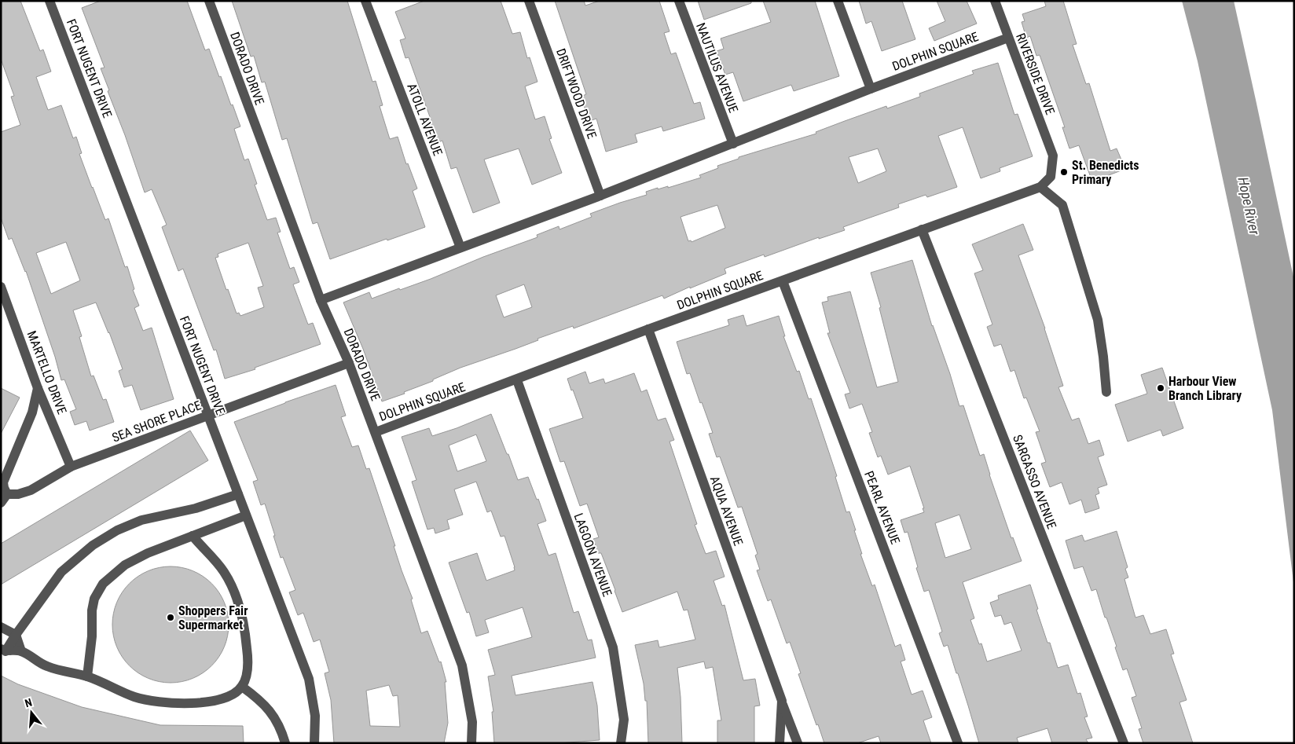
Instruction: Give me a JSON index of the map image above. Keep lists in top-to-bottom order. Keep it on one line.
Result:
{"streets":{"street":["DOLPHIN SQUARE","NAUTILUS AVENUE","FORT NUGENT DRIVE","DORADO DRIVE","RIVERSIDE DRIVE","DRIFTWOOD DRIVE","ATOLL AVENUE","MARTELLO DRIVE","SEA SHORE PLACE","SARGASSO AVENUE","PEARL AVENUE","AQUA AVENUE","LAGOON AVENUE"]},"crossings":[["DOLPHIN SQUARE","NAUTILUS AVENUE"],["DOLPHIN SQUARE","DORADO DRIVE"],["DOLPHIN SQUARE","RIVERSIDE DRIVE"],["DOLPHIN SQUARE","DRIFTWOOD DRIVE"],["DOLPHIN SQUARE","ATOLL AVENUE"],["DOLPHIN SQUARE","SARGASSO AVENUE"],["DOLPHIN SQUARE","PEARL AVENUE"],["DOLPHIN SQUARE","AQUA AVENUE"],["DOLPHIN SQUARE","LAGOON AVENUE"],["FORT NUGENT DRIVE","SEA SHORE PLACE"],["DORADO DRIVE","SEA SHORE PLACE"],["MARTELLO DRIVE","SEA SHORE PLACE"]],"water":["Hope River"],"places":["St. Benedicts Primary","Harbour View Branch Library","Shoppers Fair Supermarket"],"north":"top"}
